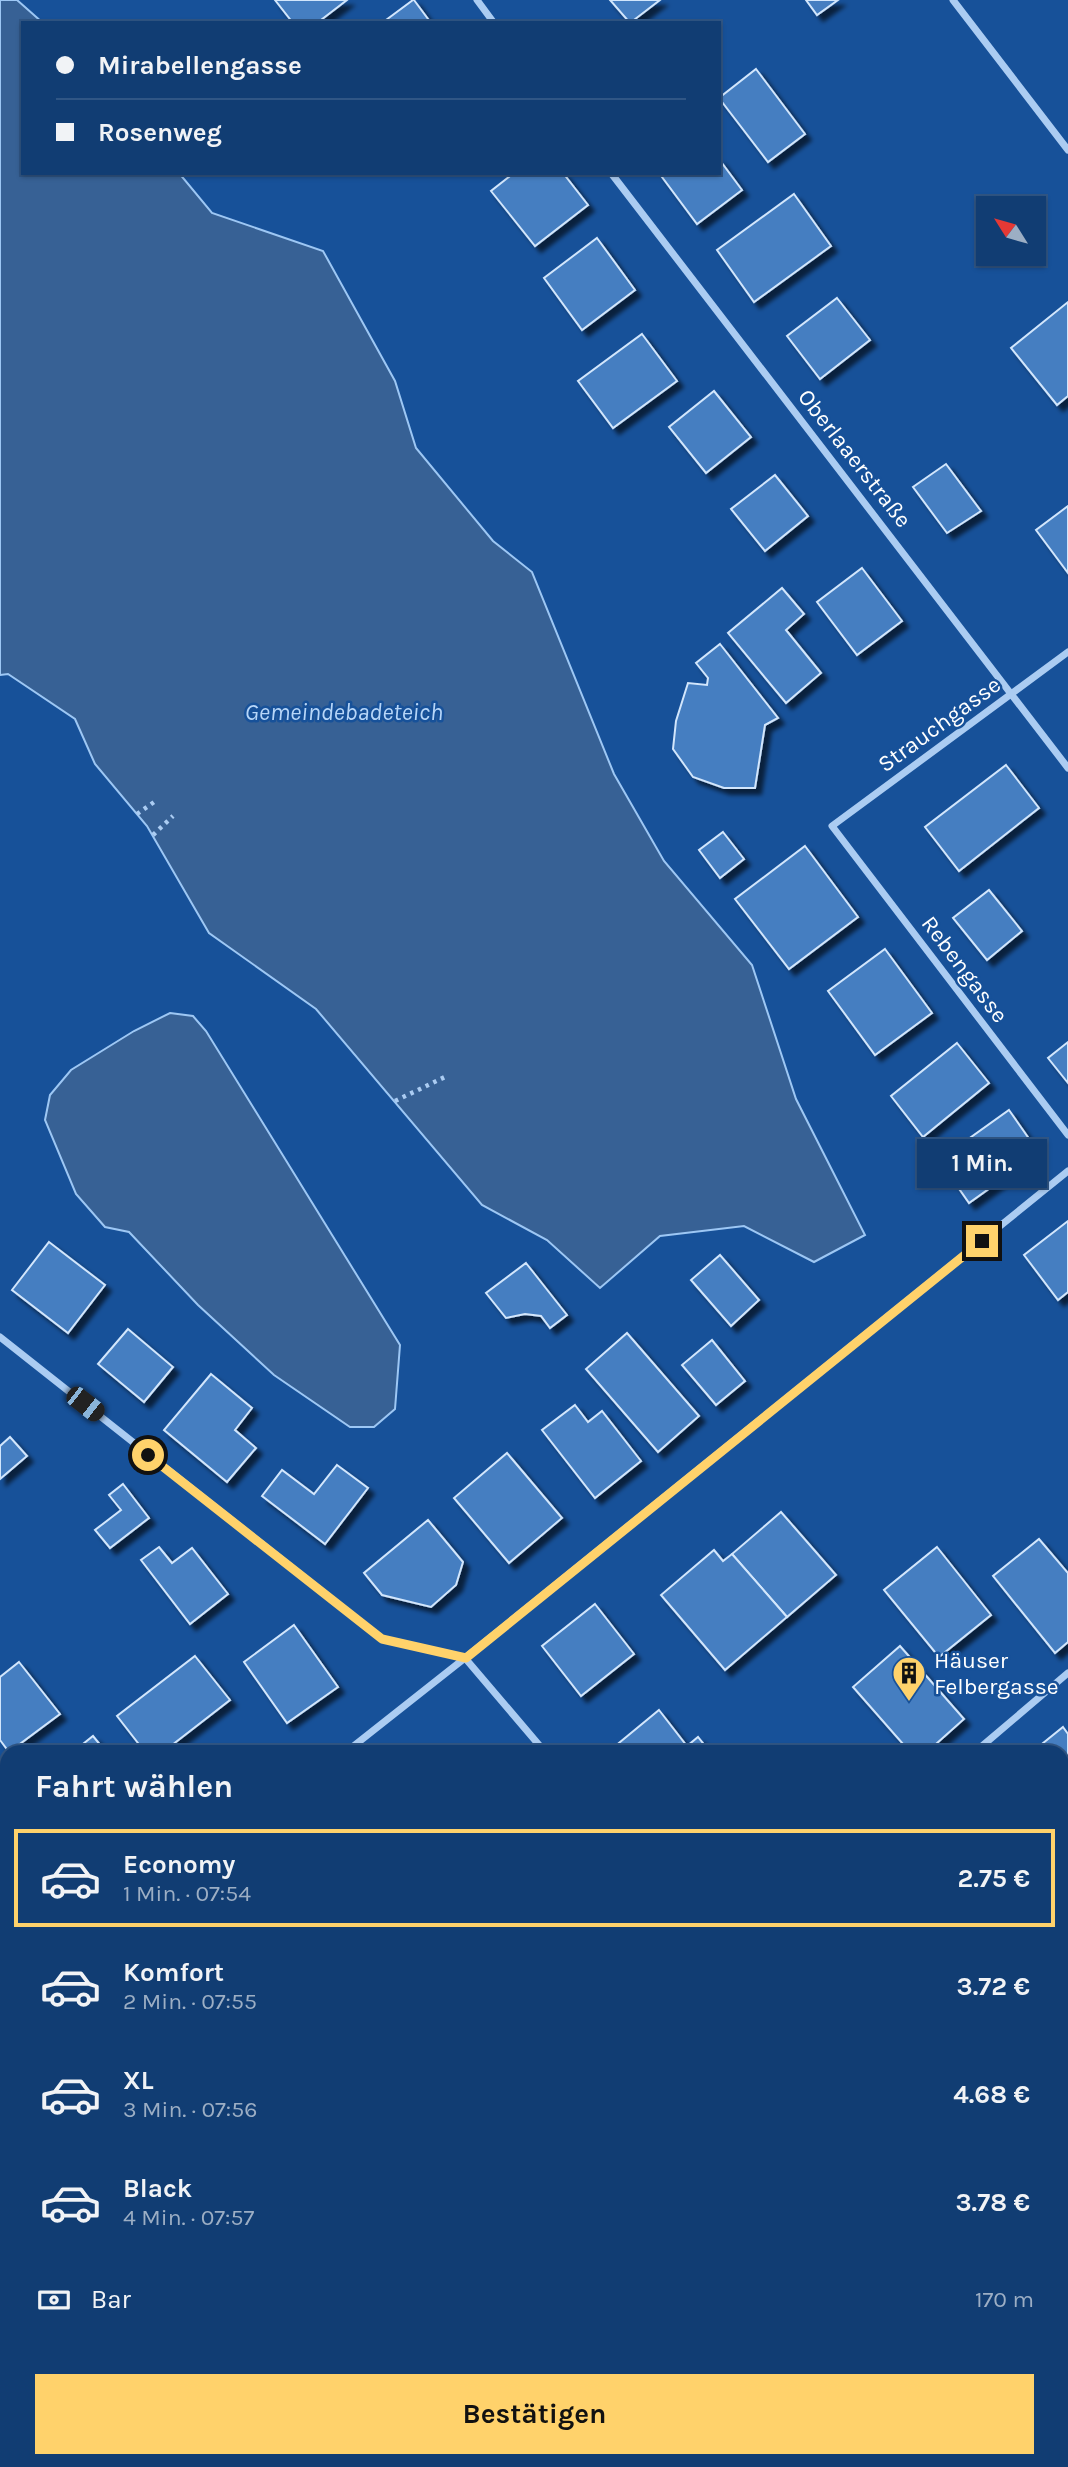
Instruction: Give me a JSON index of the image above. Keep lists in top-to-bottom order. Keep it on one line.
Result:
{"streets":{"street":["Oberlaaerstraße","Strauchgasse","Rebengasse"]},"crossings":[["Oberlaaerstraße","Strauchgasse"],["Strauchgasse","Rebengasse"]],"water":["Gemeindebadeteich"],"places":{"building":["Häuser Felbergasse"]},"north":"top left","page":{"banner":["Mirabellengasse","Rosenweg"],"bubble":"1 Min.","heading":"Fahrt wählen","list":[{"name":"Economy","note":"1 Min. · 07:54","value":"2.75 €"},{"name":"Komfort","note":"2 Min. · 07:55","value":"3.72 €"},{"name":"XL","note":"3 Min. · 07:56","value":"4.68 €"},{"name":"Black","note":"4 Min. · 07:57","value":"3.78 €"}],"pay":["Bar","170 m"],"buttons":"Bestätigen"}}
